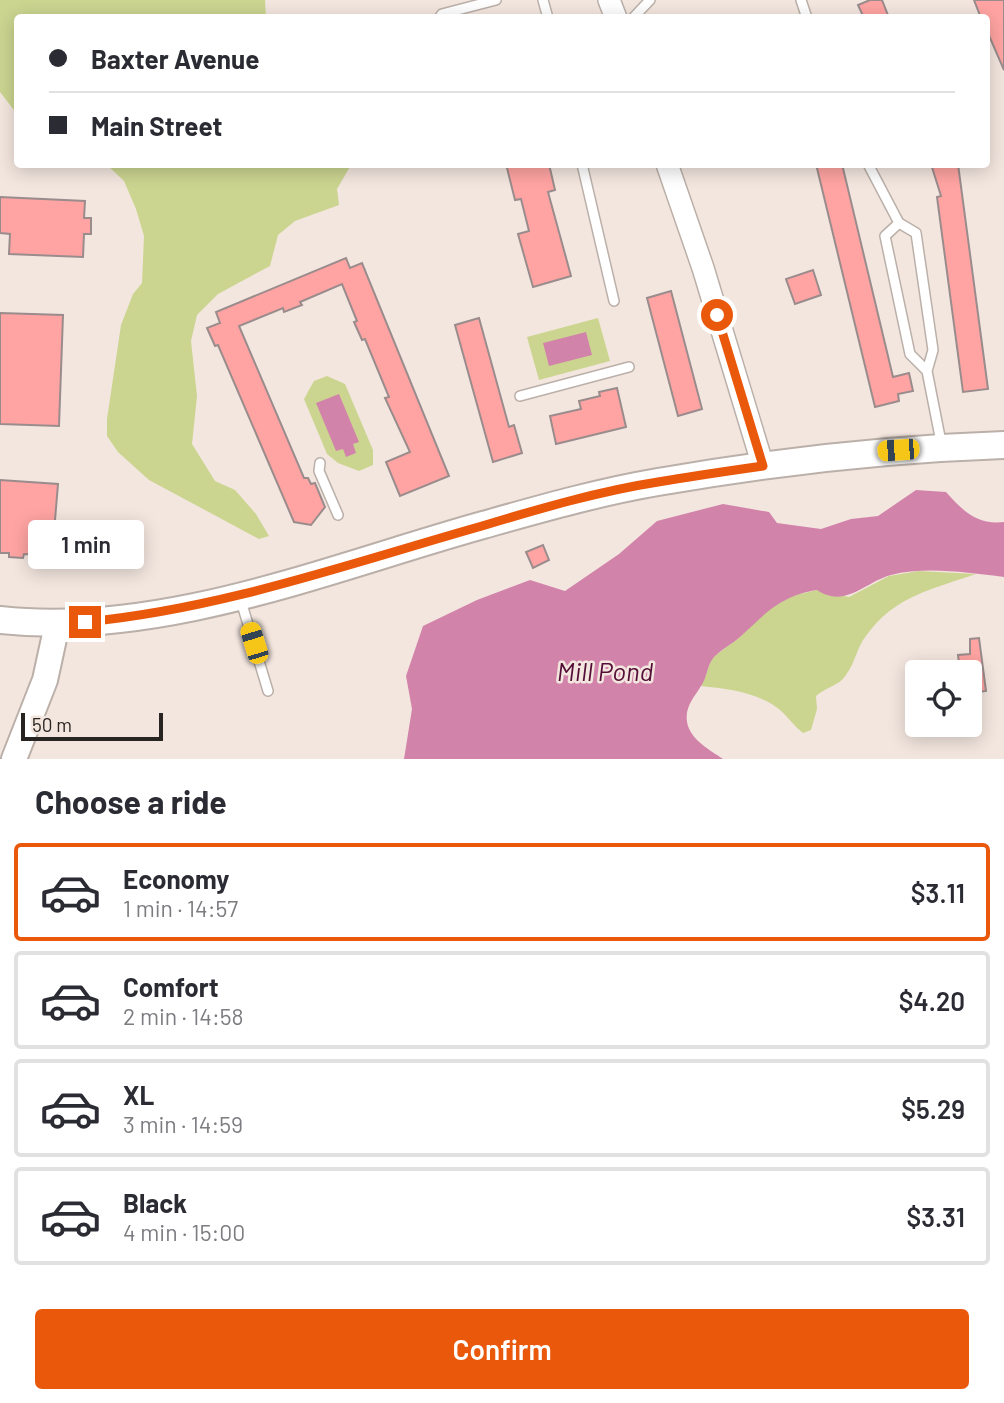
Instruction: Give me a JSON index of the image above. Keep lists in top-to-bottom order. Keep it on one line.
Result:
{"water":["Mill Pond"],"scale_bar":"50 m","page":{"banner":["Baxter Avenue","Main Street"],"bubble":"1 min","scale":"50 m","heading":"Choose a ride","list":[{"name":"Economy","note":"1 min · 14:57","value":"$3.11"},{"name":"Comfort","note":"2 min · 14:58","value":"$4.20"},{"name":"XL","note":"3 min · 14:59","value":"$5.29"},{"name":"Black","note":"4 min · 15:00","value":"$3.31"}],"buttons":"Confirm"}}
